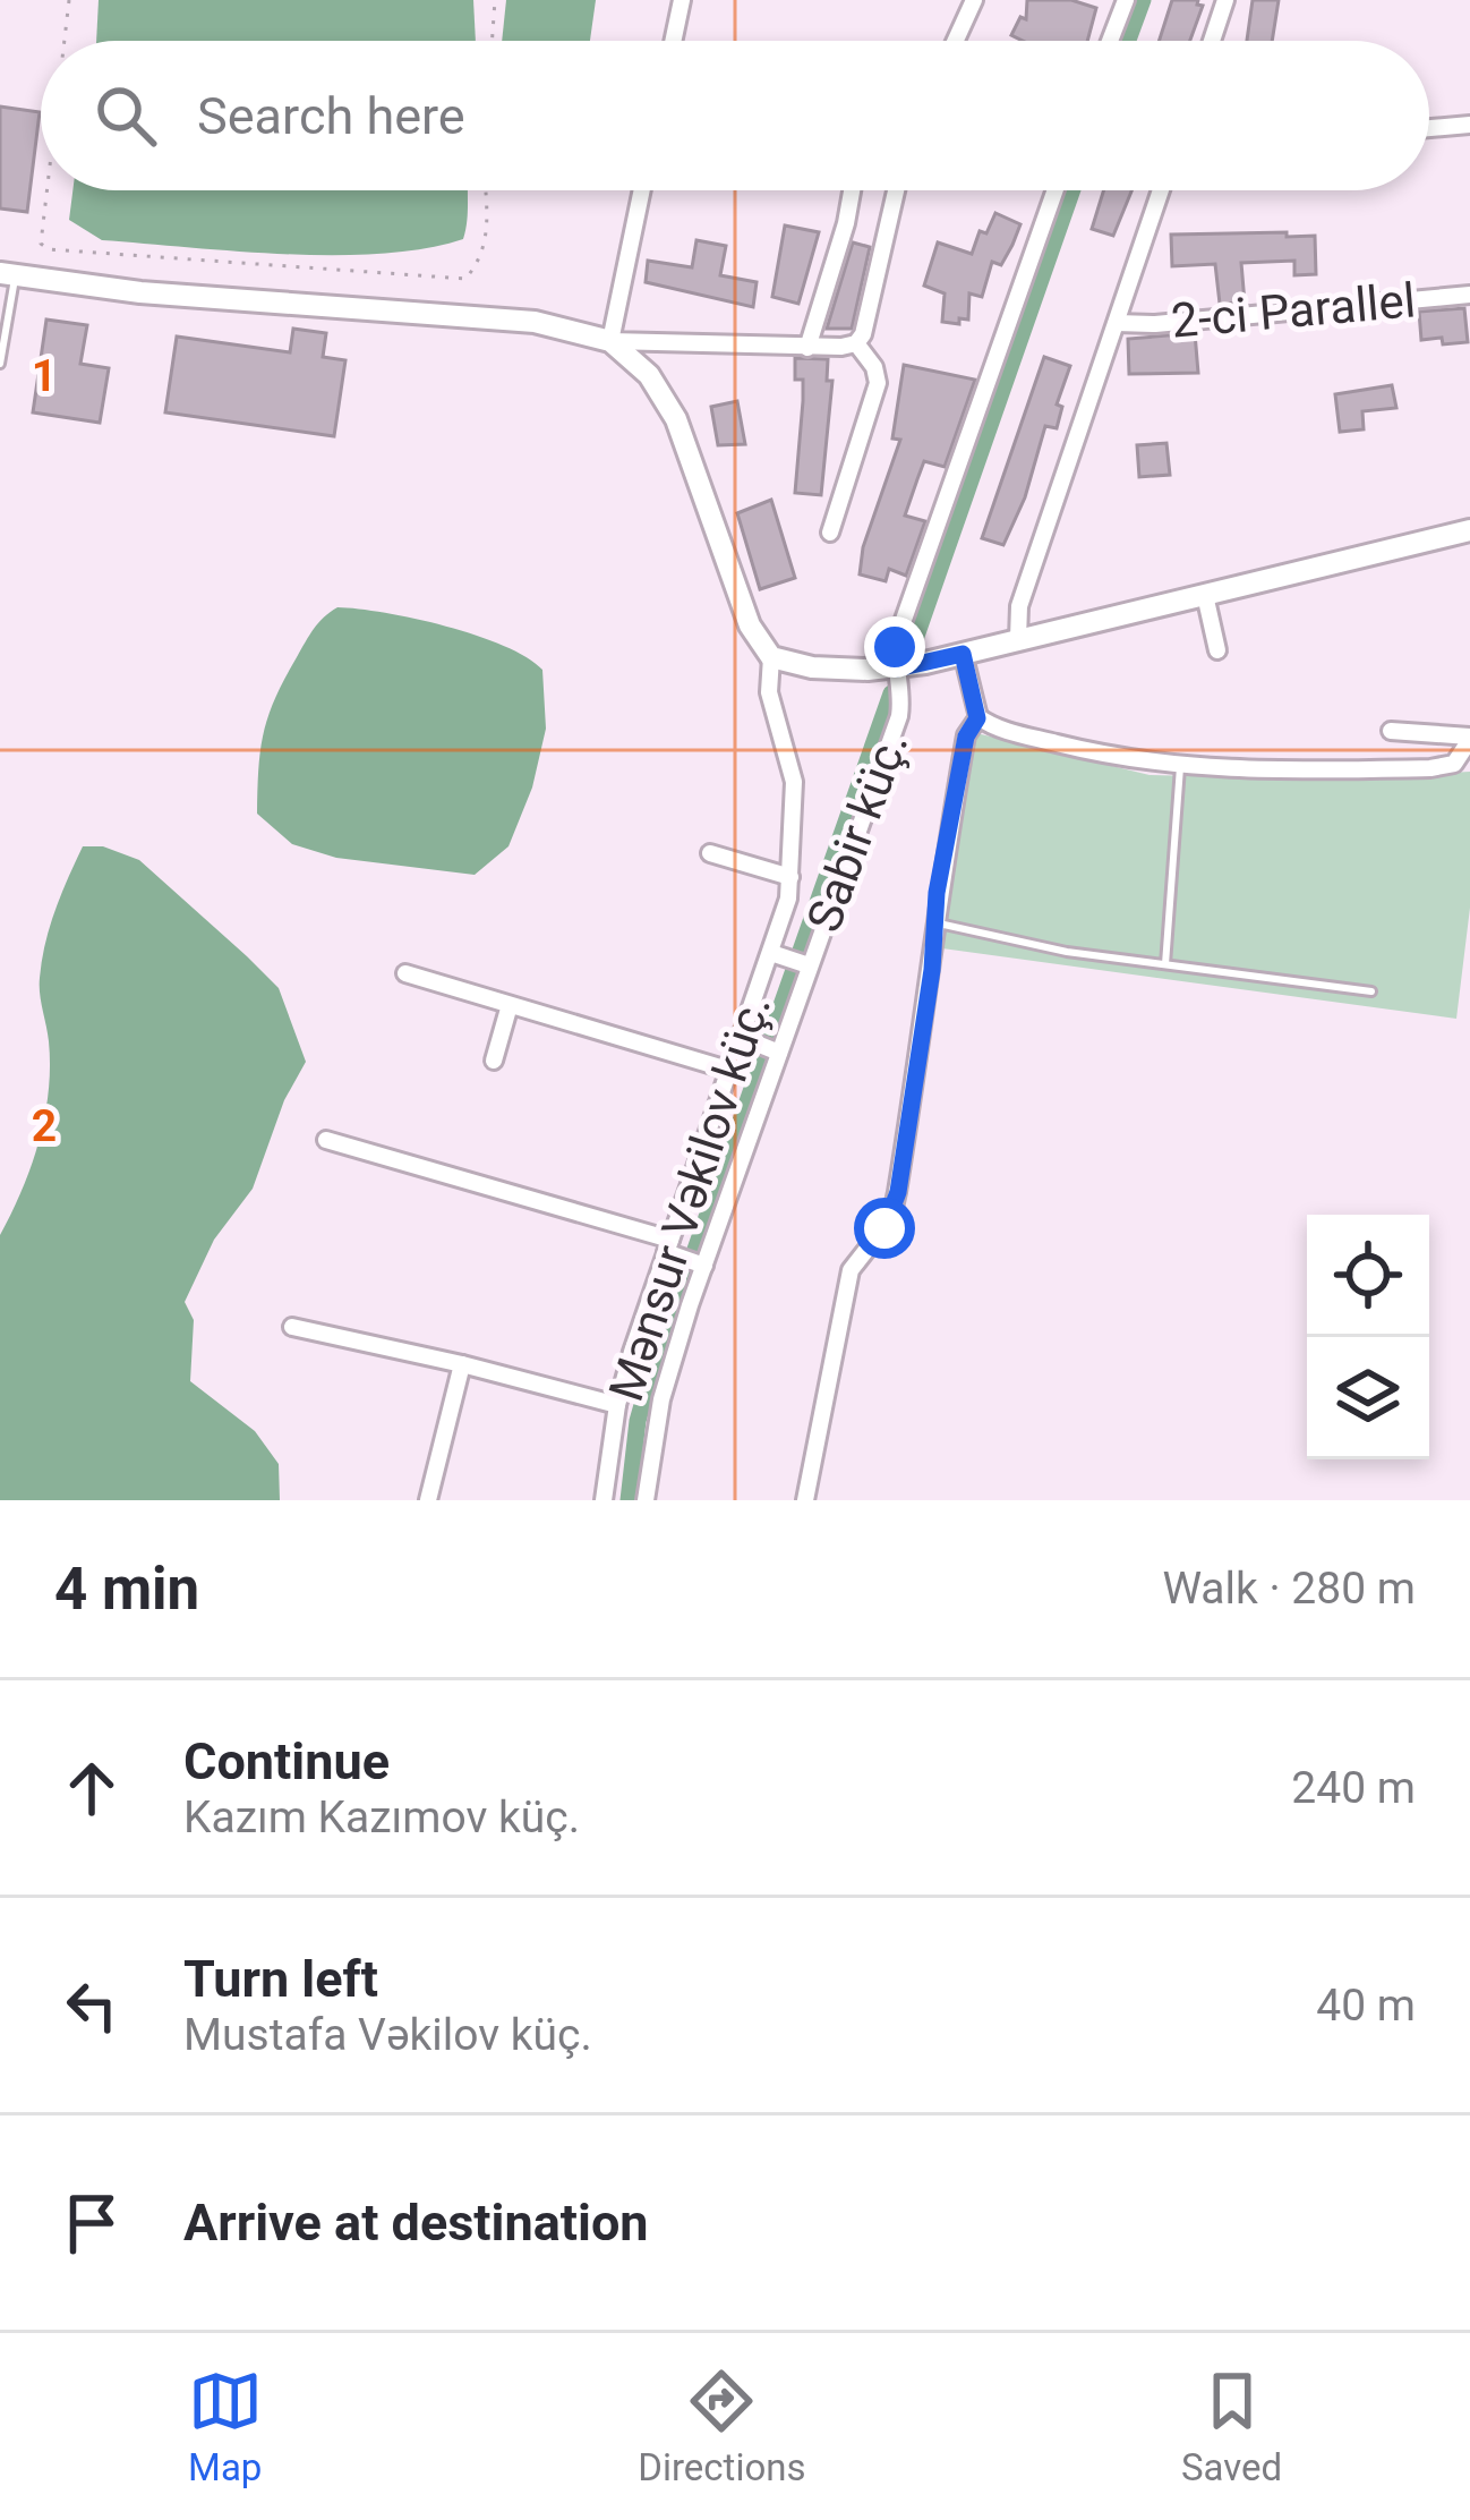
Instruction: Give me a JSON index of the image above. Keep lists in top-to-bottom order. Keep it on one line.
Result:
{"streets":{"street":["2-ci Parallel","Sabir küç.","Mənsur Vəkilov küç."]},"page":{"search":"Search here","heading":["4 min","Walk · 280 m"],"list":[["Continue","Kazım Kazımov küç.","240 m"],["Turn left","Mustafa Vəkilov küç.","40 m"],"Arrive at destination"],"nav":["Map","Directions","Saved"]},"grid":{"rows":["1","2"]}}
